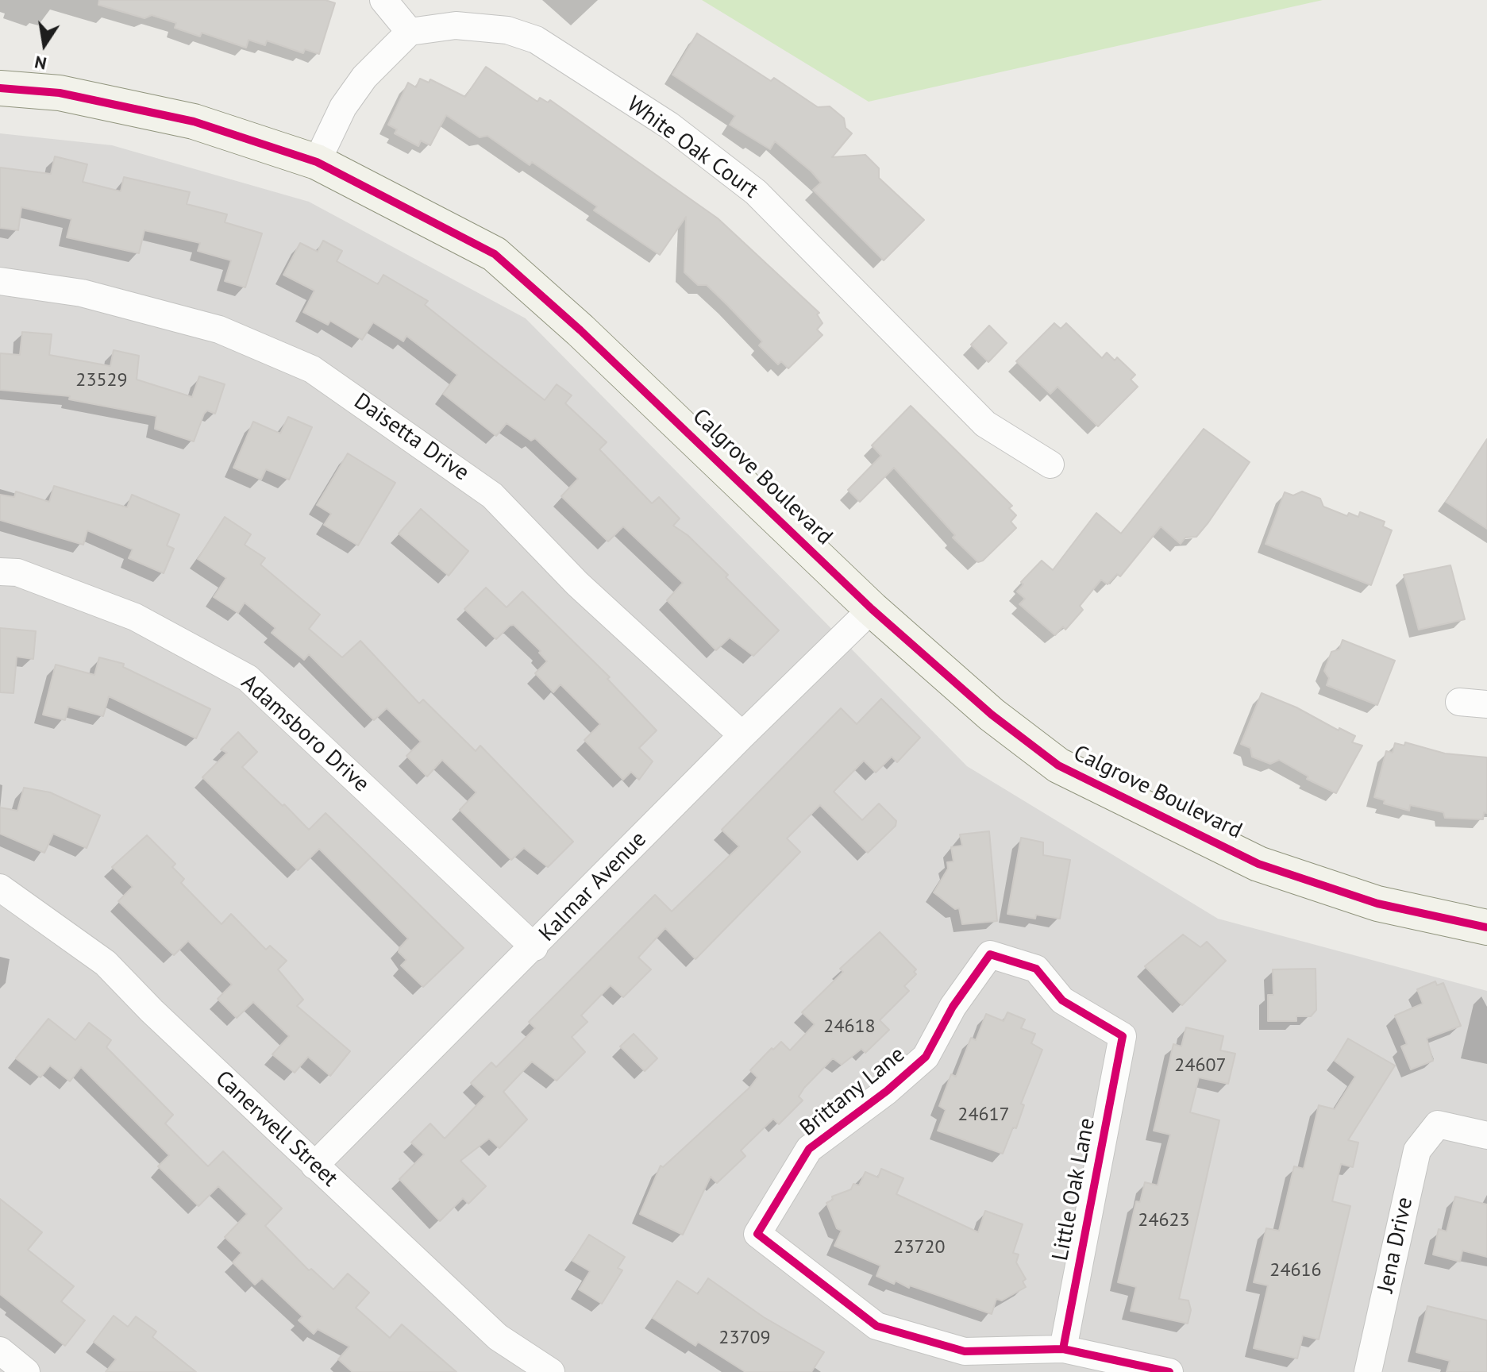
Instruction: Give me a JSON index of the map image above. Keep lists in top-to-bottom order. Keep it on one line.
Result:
{"streets":{"street":["White Oak Court","Daisetta Drive","Calgrove Boulevard","Adamsboro Drive","Kalmar Avenue","Brittany Lane","Canerwell Street","Little Oak Lane","Jena Drive"]},"crossings":[["Daisetta Drive","Kalmar Avenue"],["Calgrove Boulevard","Kalmar Avenue"],["Adamsboro Drive","Kalmar Avenue"],["Kalmar Avenue","Canerwell Street"],["Brittany Lane","Little Oak Lane"]],"house_numbers":["23529","24618","24607","24617","24623","23720","24616","23709"],"north":"bottom"}
